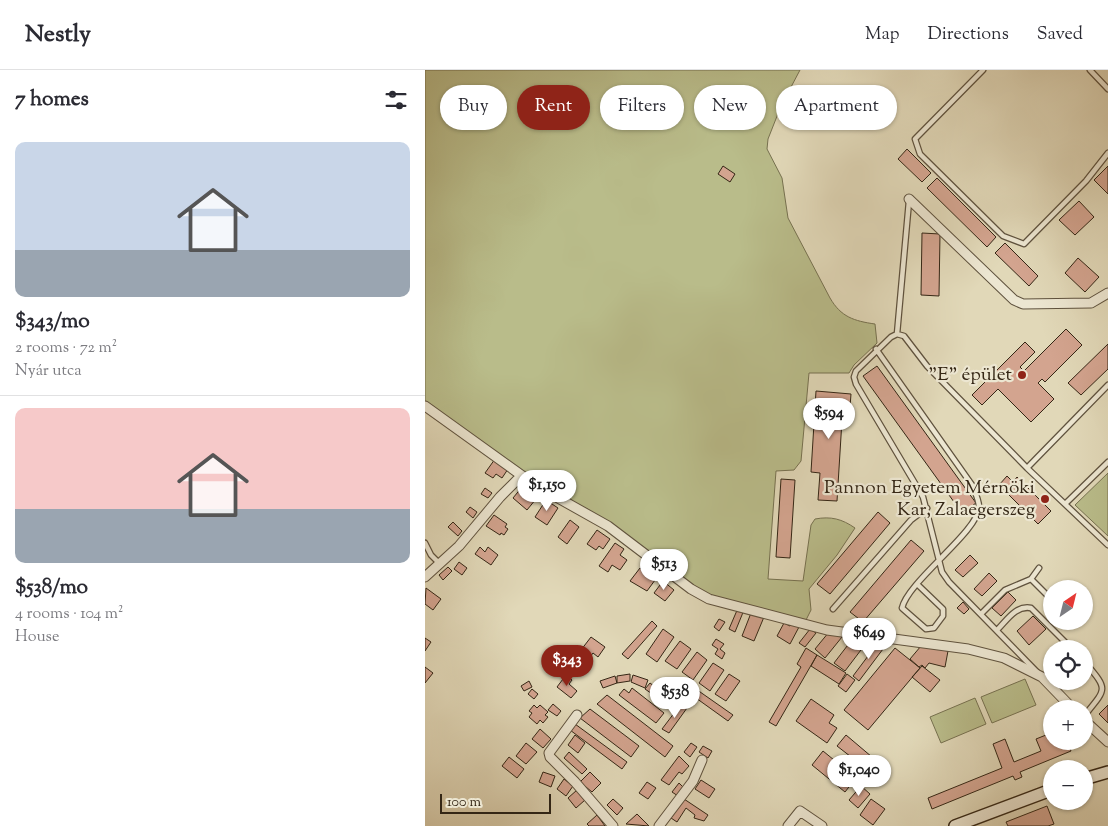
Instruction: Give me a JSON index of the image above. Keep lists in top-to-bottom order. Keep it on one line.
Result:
{"places":["\"E\" épület","Pannon Egyetem Mérnöki Kar, Zalaegerszeg"],"scale_bar":"100 m","north":"top right","page":{"header":"Nestly","nav":["Map","Directions","Saved"],"heading":"7 homes","chip":["Buy","Rent","Filters","New","Apartment"],"list":[{"name":"$343/mo","note":"2 rooms · 72 m² · Nyár utca"},{"name":"$538/mo","note":"4 rooms · 104 m² · House"}],"price":["$594","$1,150","$513","$649","$343","$538","$1,040"],"map_buttons":["+","−"],"scale":"100 m"}}
